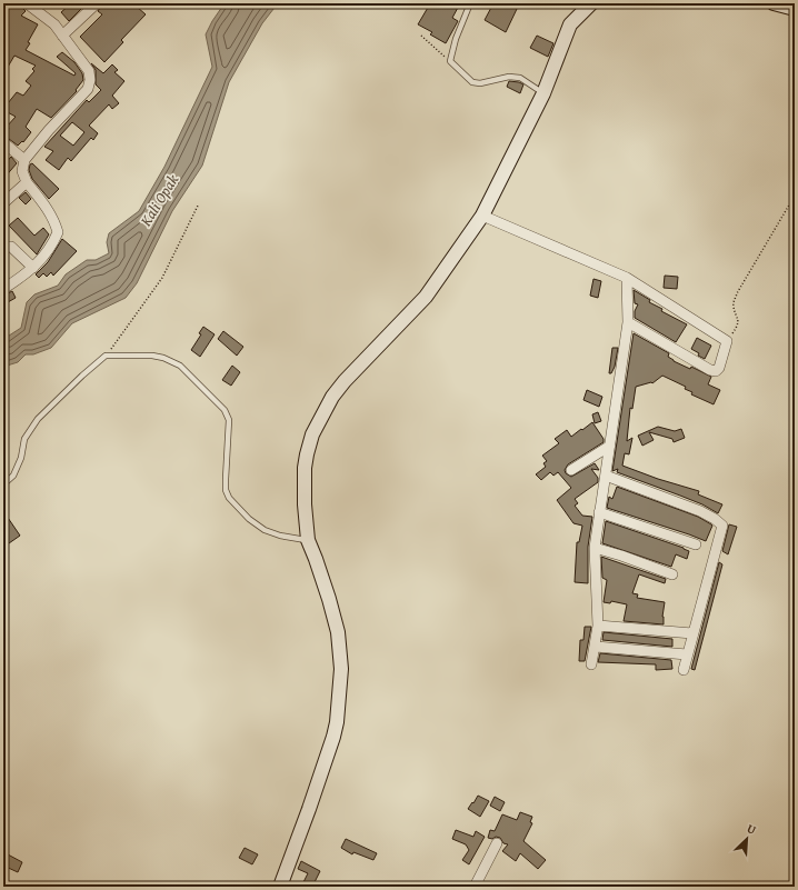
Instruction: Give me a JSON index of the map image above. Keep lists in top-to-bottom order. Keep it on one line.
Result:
{"water":["Kali Opak"],"north":"top right"}
